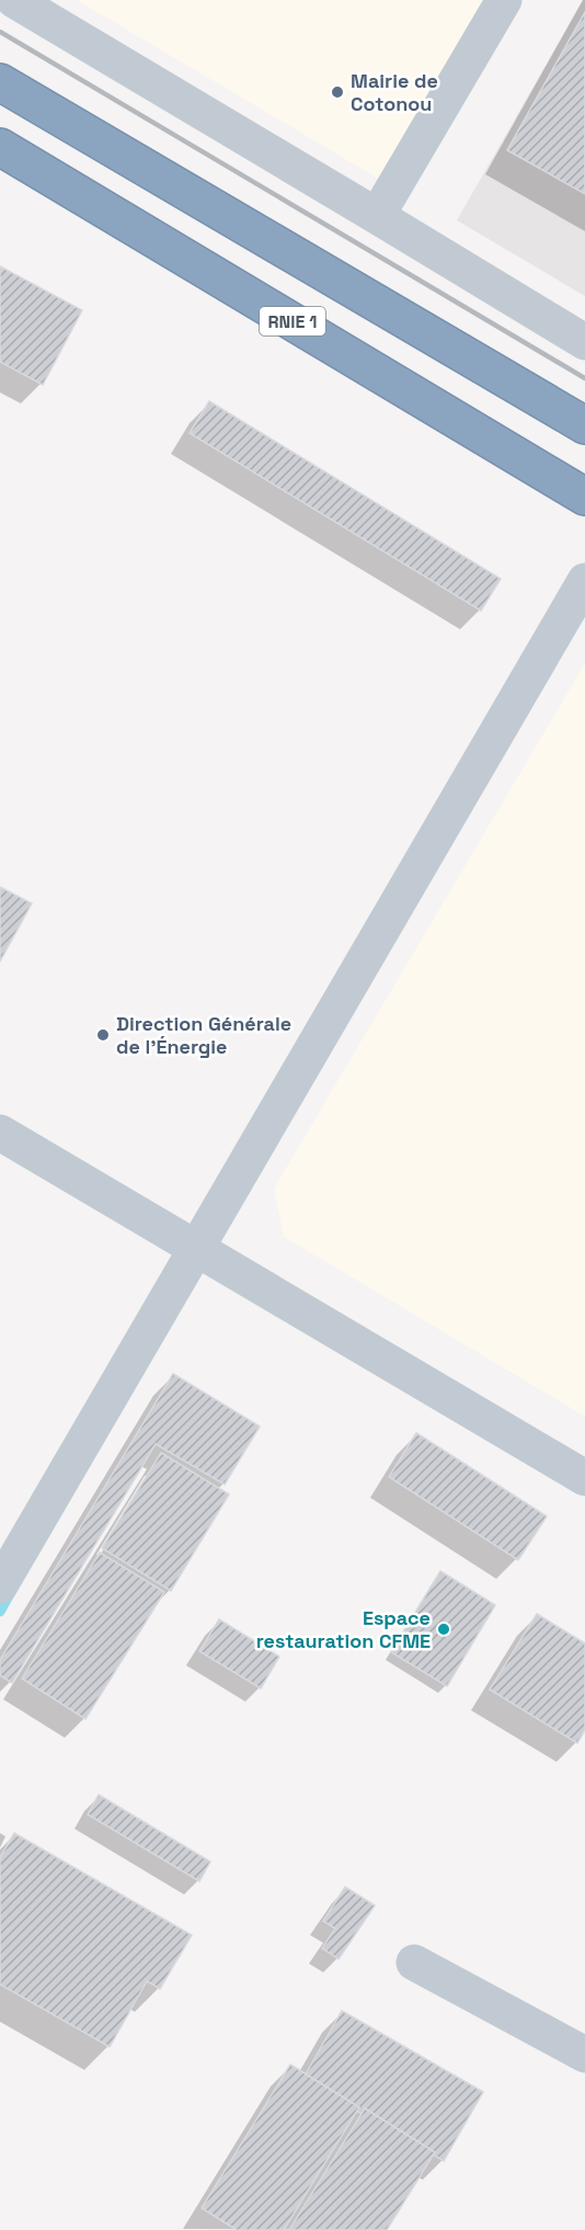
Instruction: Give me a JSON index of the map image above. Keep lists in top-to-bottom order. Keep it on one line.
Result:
{"streets":{"highway":["RNIE 1"]},"places":["Mairie de Cotonou","Direction Générale de l'Énergie","Espace restauration CFME"]}
